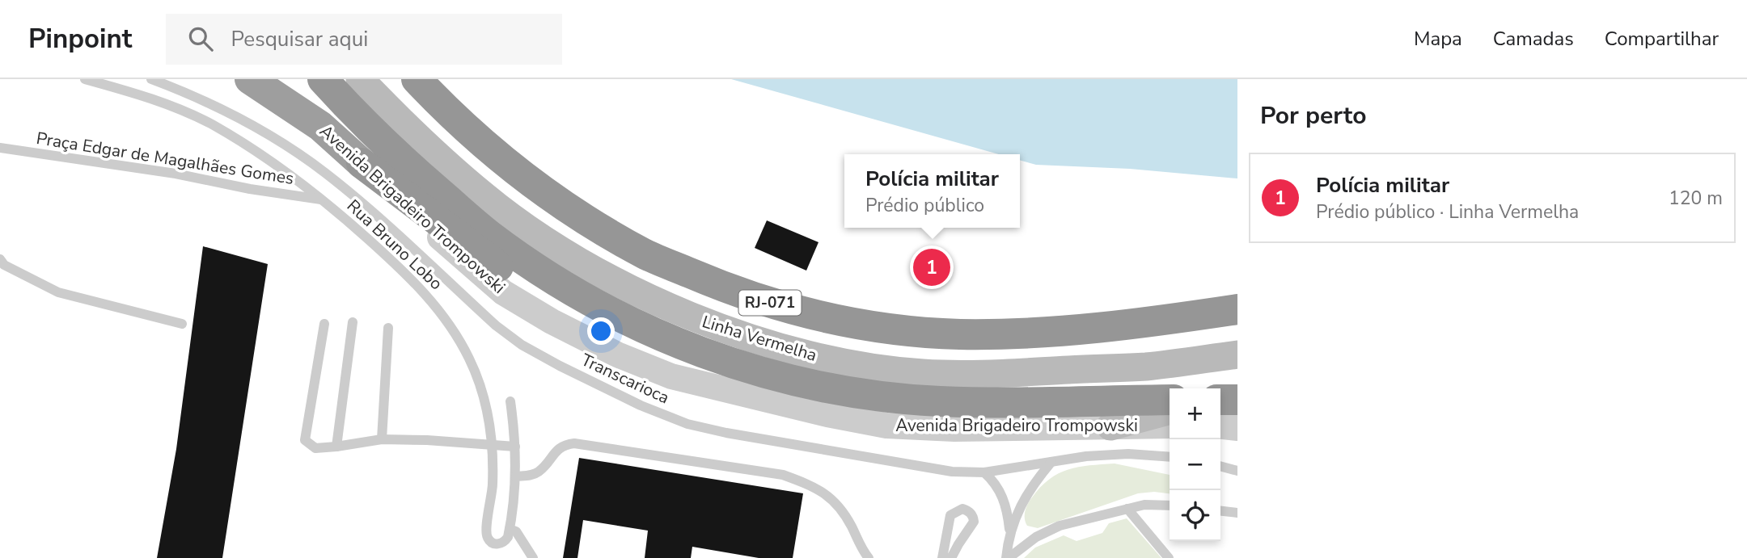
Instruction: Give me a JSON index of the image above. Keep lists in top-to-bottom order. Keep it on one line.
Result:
{"streets":{"highway":["Avenida Brigadeiro Trompowski","RJ-071","Linha Vermelha"],"lane":["Praça Edgar de Magalhães Gomes","Rua Bruno Lobo","Transcarioca"]},"crossings":[["Praça Edgar de Magalhães Gomes","Rua Bruno Lobo"]],"page":{"header":"Pinpoint","search":"Pesquisar aqui","nav":["Mapa","Camadas","Compartilhar"],"heading":"Por perto","list":[{"mark":"1","name":"Polícia militar","note":"Prédio público · Linha Vermelha","value":"120 m"}],"popup":["Polícia militar","Prédio público"],"pins":"1","map_buttons":["+","−"]}}
